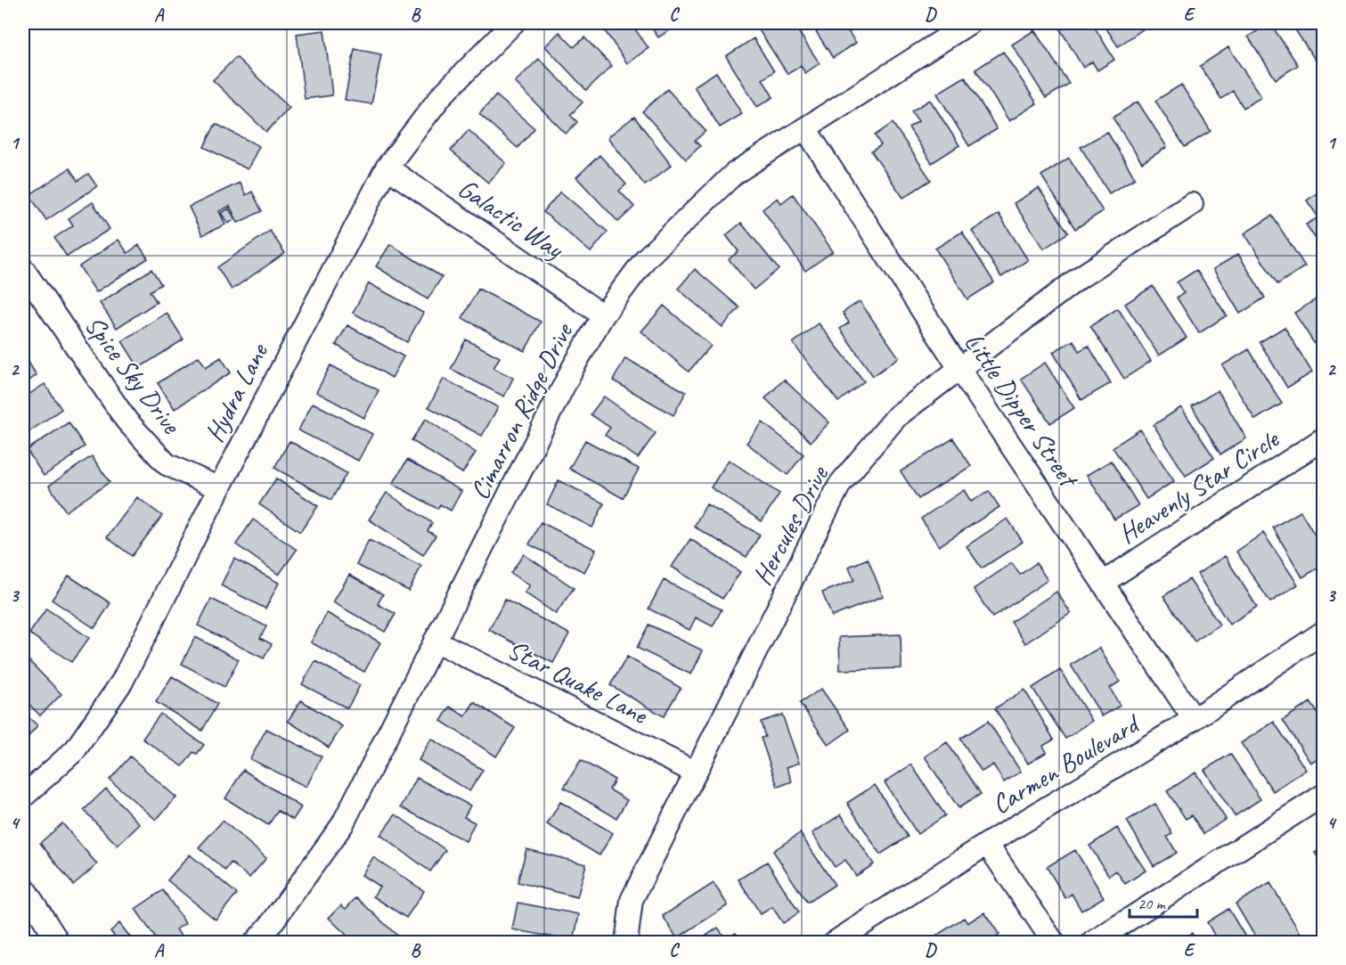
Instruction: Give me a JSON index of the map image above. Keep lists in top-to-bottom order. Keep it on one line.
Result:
{"streets":{"street":["Galactic Way","Spice Sky Drive","Hydra Lane","Little Dipper Street","Cimarron Ridge Drive","Heavenly Star Circle","Hercules Drive","Star Quake Lane","Carmen Boulevard"]},"crossings":[["Galactic Way","Hydra Lane"],["Galactic Way","Cimarron Ridge Drive"],["Spice Sky Drive","Hydra Lane"],["Little Dipper Street","Cimarron Ridge Drive"],["Little Dipper Street","Heavenly Star Circle"],["Little Dipper Street","Hercules Drive"],["Little Dipper Street","Carmen Boulevard"],["Cimarron Ridge Drive","Star Quake Lane"],["Hercules Drive","Star Quake Lane"]],"scale_bar":"20 m","grid":{"columns":["A","B","C","D","E"],"rows":["1","2","3","4"]}}
